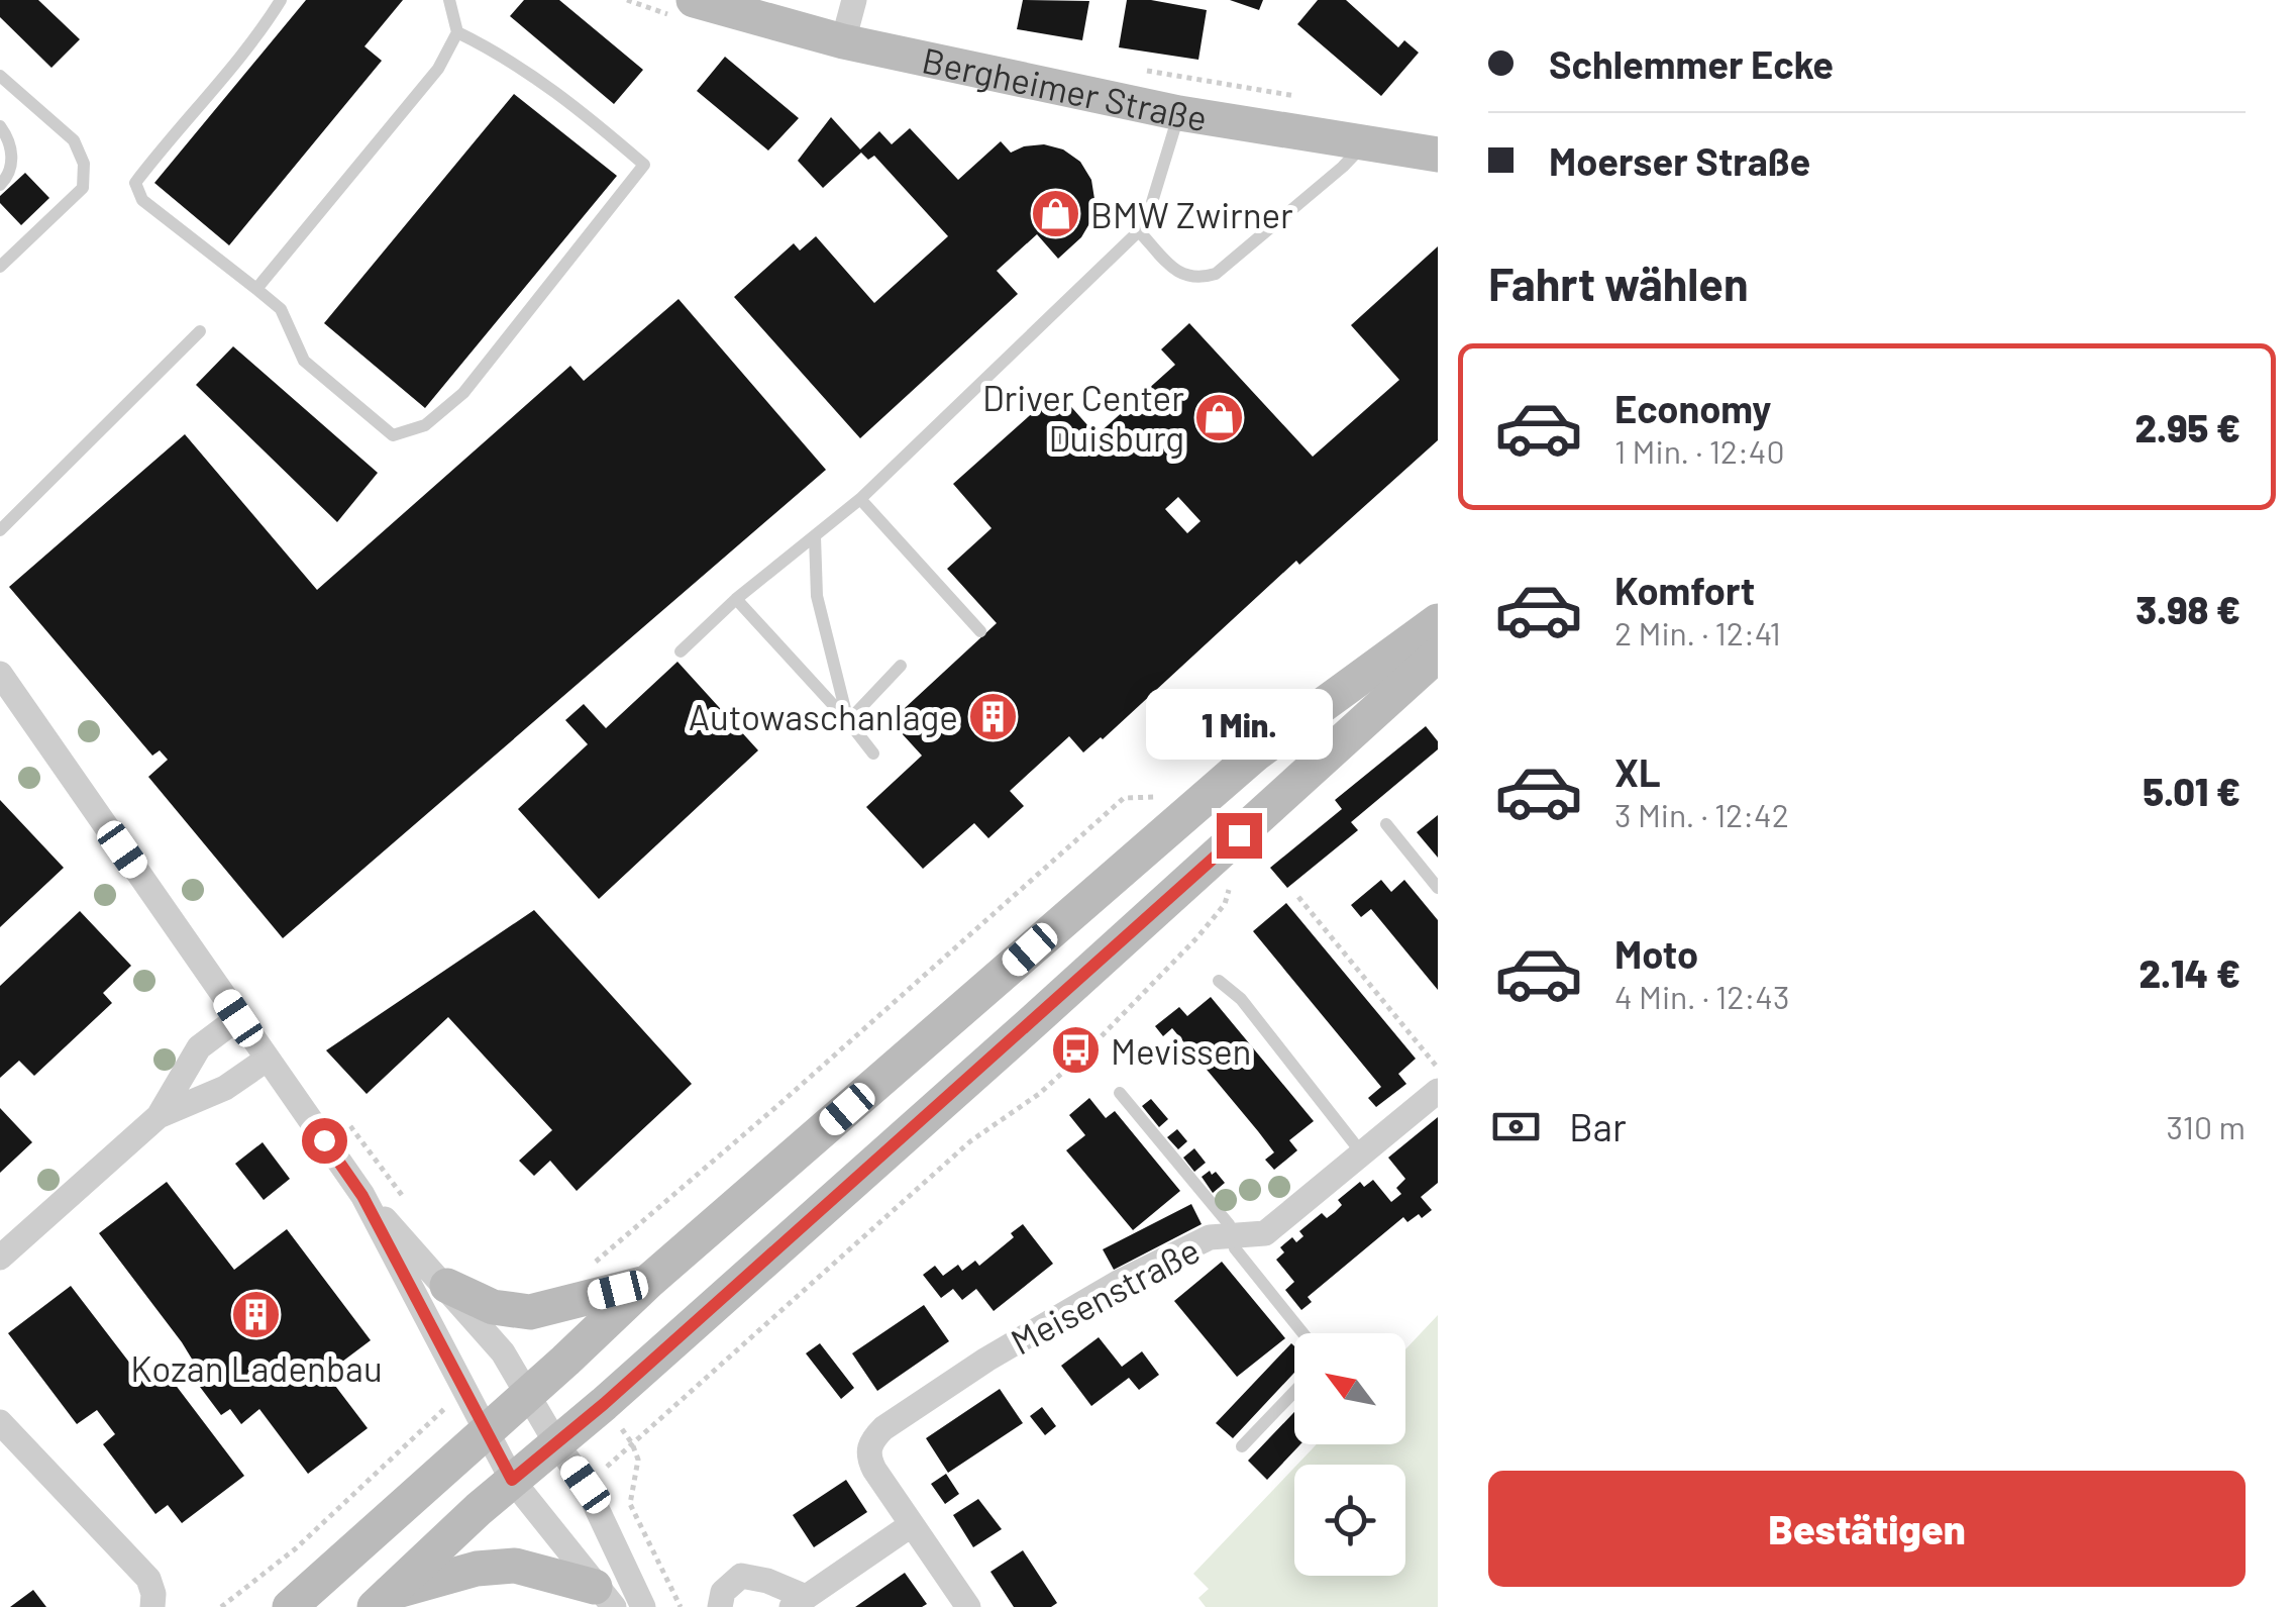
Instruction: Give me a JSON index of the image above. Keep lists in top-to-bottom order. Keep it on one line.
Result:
{"streets":{"main road":["Bergheimer Straße"],"street":["Meisenstraße"]},"places":{"shop":["BMW Zwirner","Driver Center Duisburg"],"building":["Autowaschanlage","Kozan Ladenbau"],"bus stop":["Mevissen"]},"north":"top left","page":{"banner":["Schlemmer Ecke","Moerser Straße"],"heading":"Fahrt wählen","list":[{"name":"Economy","note":"1 Min. · 12:40","value":"2.95 €"},{"name":"Komfort","note":"2 Min. · 12:41","value":"3.98 €"},{"name":"XL","note":"3 Min. · 12:42","value":"5.01 €"},{"name":"Moto","note":"4 Min. · 12:43","value":"2.14 €"}],"bubble":"1 Min.","pay":["Bar","310 m"],"buttons":"Bestätigen"}}
